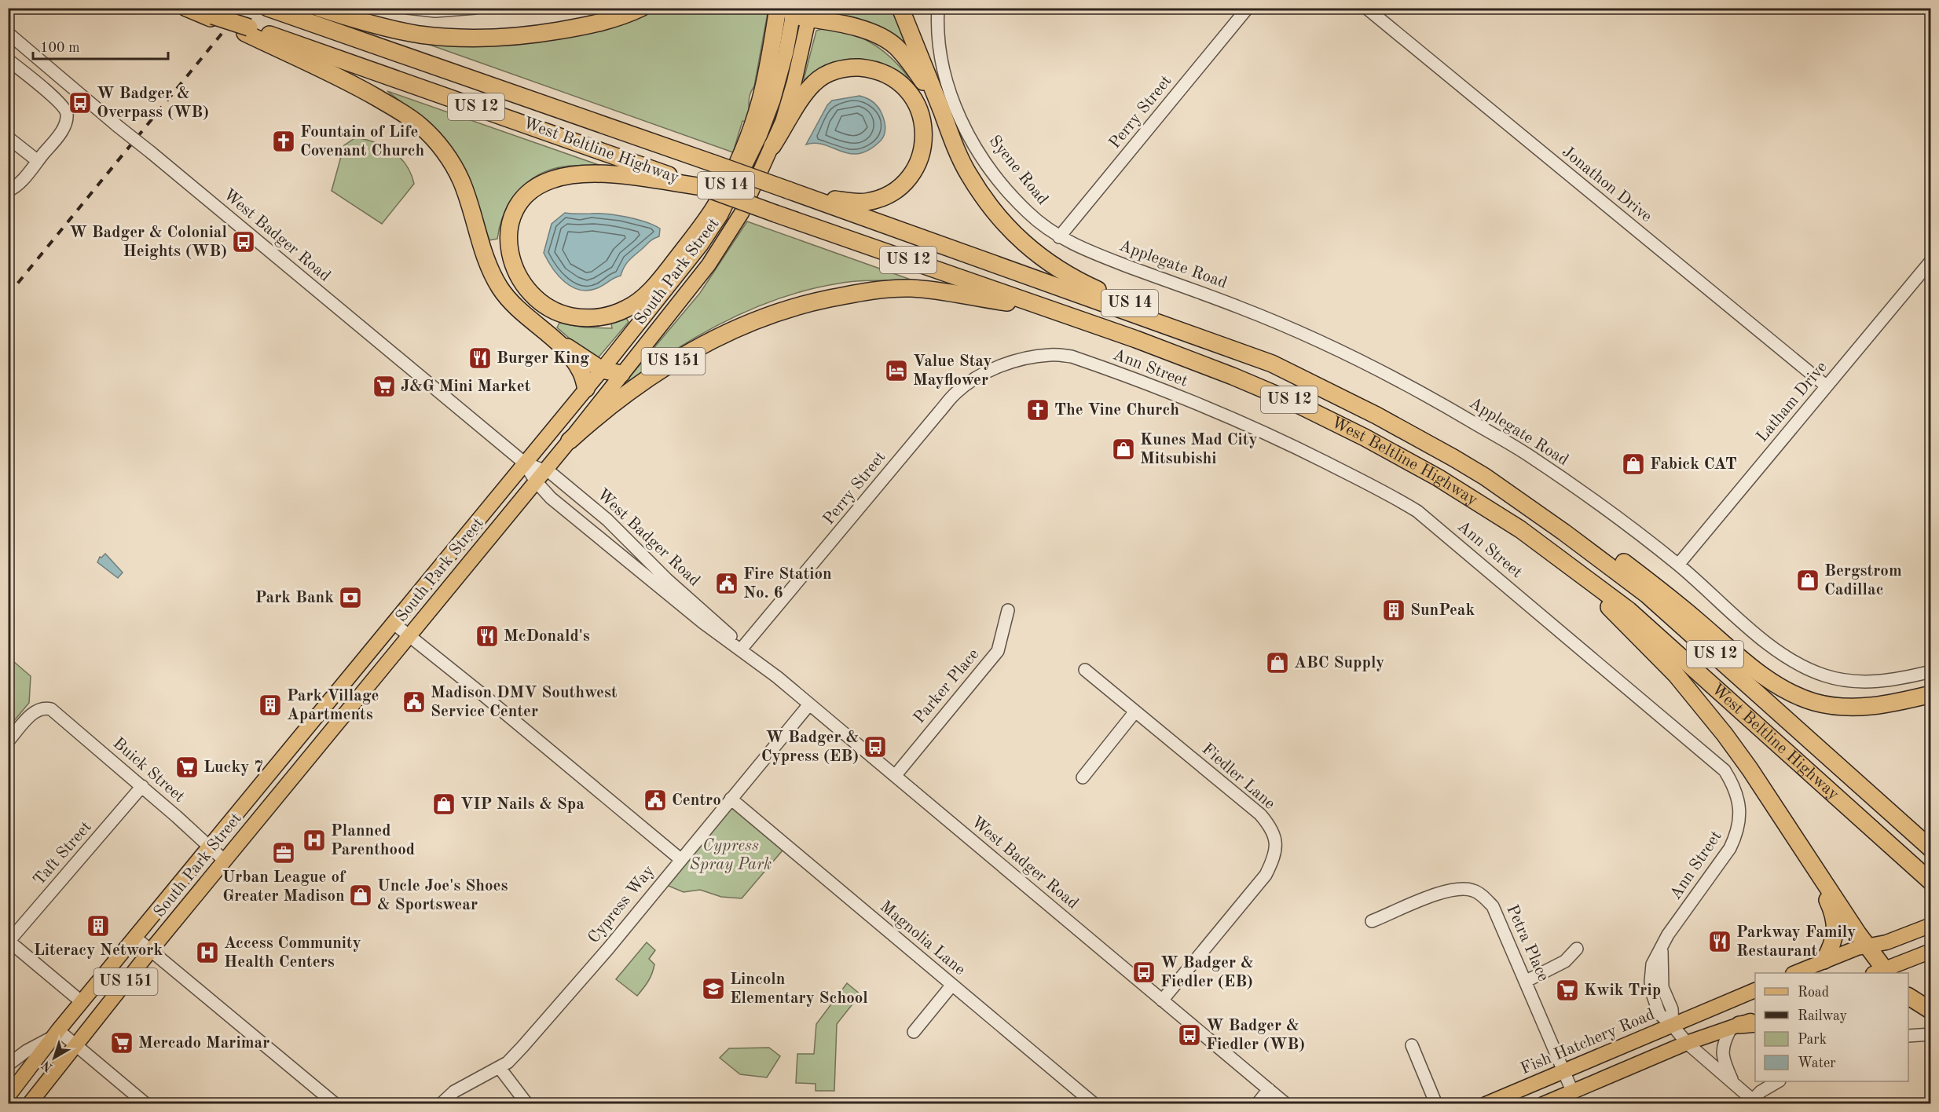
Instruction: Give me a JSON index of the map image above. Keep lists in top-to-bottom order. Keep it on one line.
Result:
{"streets":{"highway":["US 12","West Beltline Highway","US 14","US 151"],"main road":["South Park Street","Fish Hatchery Road"],"street":["Perry Street","Syene Road","Jonathon Drive","West Badger Road","Applegate Road","Ann Street","Latham Drive","Parker Place","Buick Street","Fiedler Lane","Taft Street","Cypress Way","Magnolia Lane","Petra Place"]},"crossings":[["Perry Street","Syene Road"],["Perry Street","West Badger Road"],["Perry Street","Applegate Road"],["Perry Street","Ann Street"],["West Beltline Highway","US 14"],["West Beltline Highway","US 151"],["Syene Road","Applegate Road"],["Jonathon Drive","Latham Drive"],["US 14","South Park Street"],["West Badger Road","South Park Street"],["West Badger Road","Parker Place"],["West Badger Road","Fiedler Lane"],["West Badger Road","Cypress Way"],["Applegate Road","Latham Drive"],["South Park Street","US 151"],["South Park Street","Buick Street"],["Ann Street","Fish Hatchery Road"],["Buick Street","Taft Street"],["Cypress Way","Magnolia Lane"],["Petra Place","Fish Hatchery Road"]],"parks":["Cypress Spray Park"],"places":{"bus stop":["W Badger & Overpass (WB)","W Badger & Colonial Heights (WB)","W Badger & Cypress (EB)","W Badger & Fiedler (EB)","W Badger & Fiedler (WB)"],"church":["Fountain of Life Covenant Church","The Vine Church"],"restaurant":["Burger King","McDonald's","Parkway Family Restaurant"],"hotel":["Value Stay Mayflower"],"supermarket":["J&G Mini Market","Lucky 7","Kwik Trip","Mercado Marimar"],"shop":["Kunes Mad City Mitsubishi","Fabick CAT","Bergstrom Cadillac","ABC Supply","VIP Nails & Spa","Uncle Joe's Shoes & Sportswear"],"public building":["Fire Station No. 6","Madison DMV Southwest Service Center","Centro"],"bank":["Park Bank"],"building":["SunPeak","Park Village Apartments","Literacy Network"],"hospital":["Planned Parenthood","Access Community Health Centers"],"office":["Urban League of Greater Madison"],"school or university":["Lincoln Elementary School"]},"legend":["Road","Railway","Park","Water"],"scale_bar":"100 m","north":"bottom left"}
